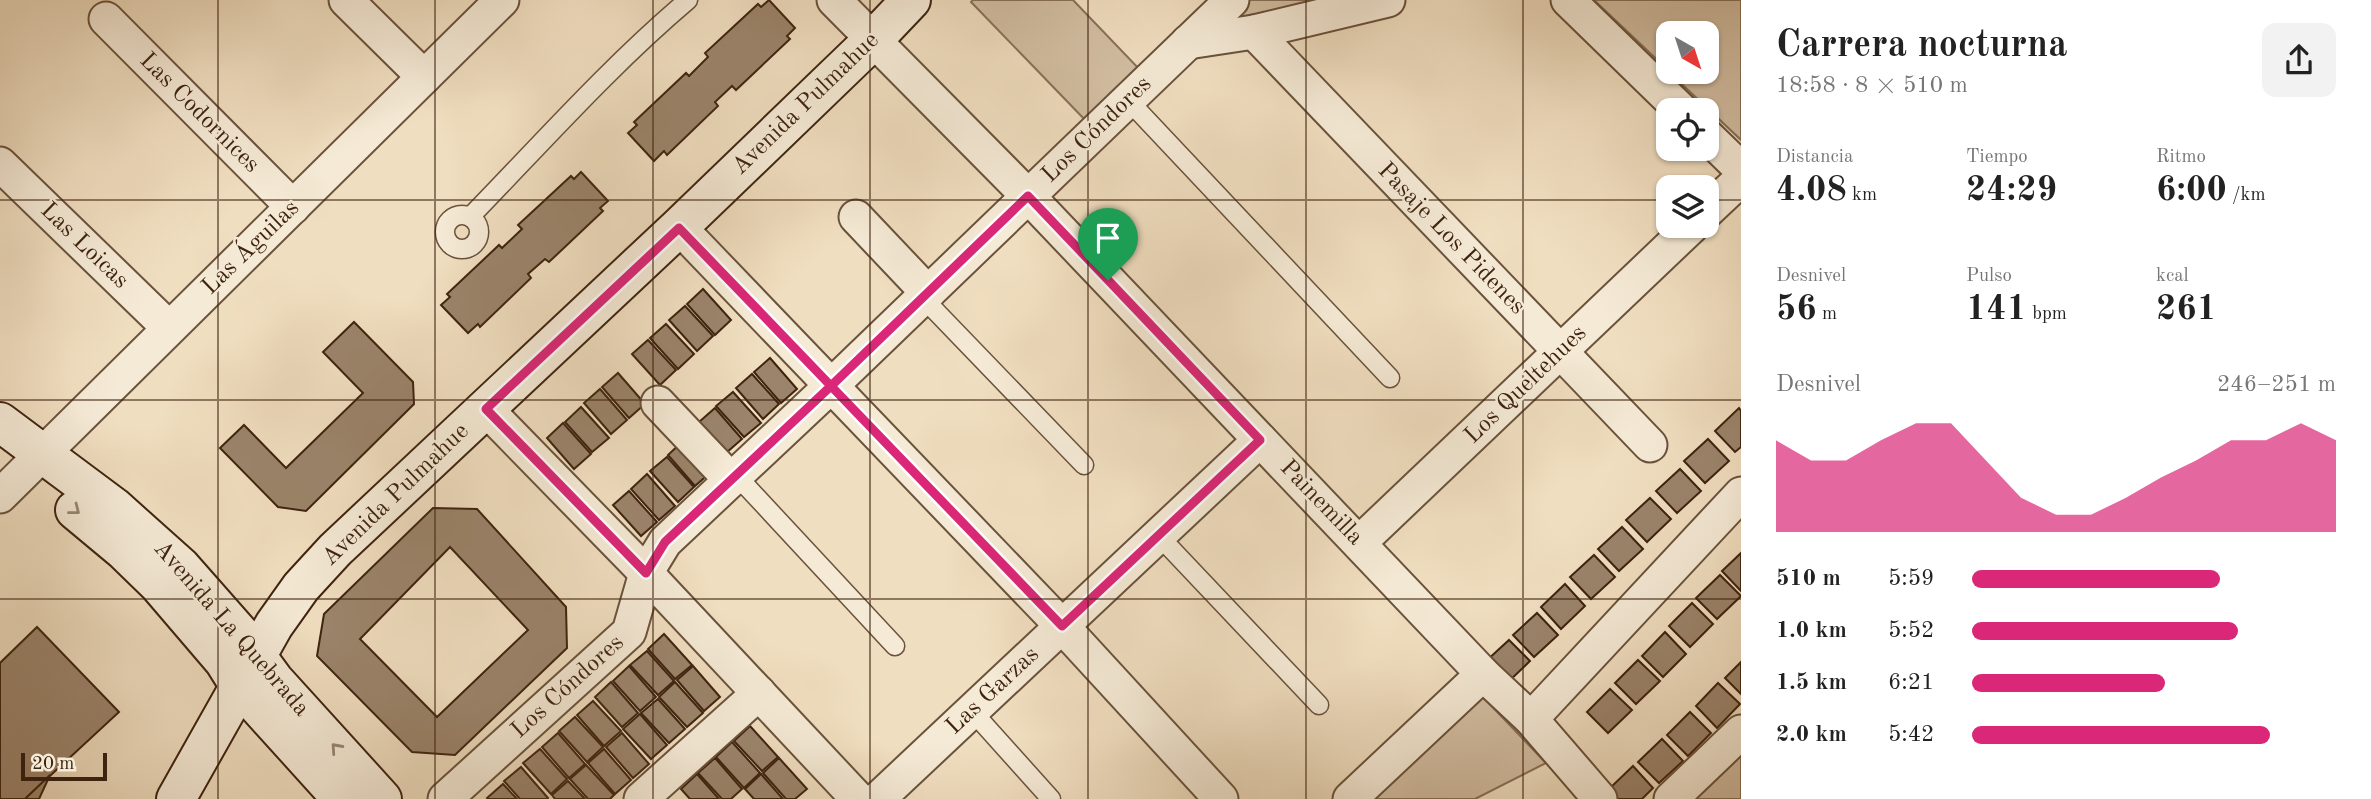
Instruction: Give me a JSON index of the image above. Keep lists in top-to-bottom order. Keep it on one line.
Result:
{"streets":{"street":["Avenida Pulmahue","Las Codornices","Los Cóndores","Pasaje Los Pidenes","Las Loicas","Las Águilas","Los Queltehues","Painemilla","Avenida La Quebrada","Las Garzas"]},"crossings":[["Avenida Pulmahue","Painemilla"],["Avenida Pulmahue","Avenida La Quebrada"],["Las Codornices","Las Águilas"],["Los Cóndores","Painemilla"],["Pasaje Los Pidenes","Los Queltehues"],["Las Loicas","Las Águilas"],["Las Águilas","Avenida La Quebrada"],["Los Queltehues","Painemilla"],["Painemilla","Las Garzas"]],"scale_bar":"20 m","north":"bottom right","page":{"heading":["Carrera nocturna","18:58 · 8 × 510 m"],"stats":[["Distancia","4.08 km"],["Tiempo","24:29"],["Ritmo","6:00 /km"],["Desnivel","56 m"],["Pulso","141 bpm"],["kcal","261"]],"chart":["Desnivel","246–251 m"],"list":[{"name":"510 m","note":"5:59"},{"name":"1.0 km","note":"5:52"},{"name":"1.5 km","note":"6:21"},{"name":"2.0 km","note":"5:42"}],"scale":"20 m"}}
